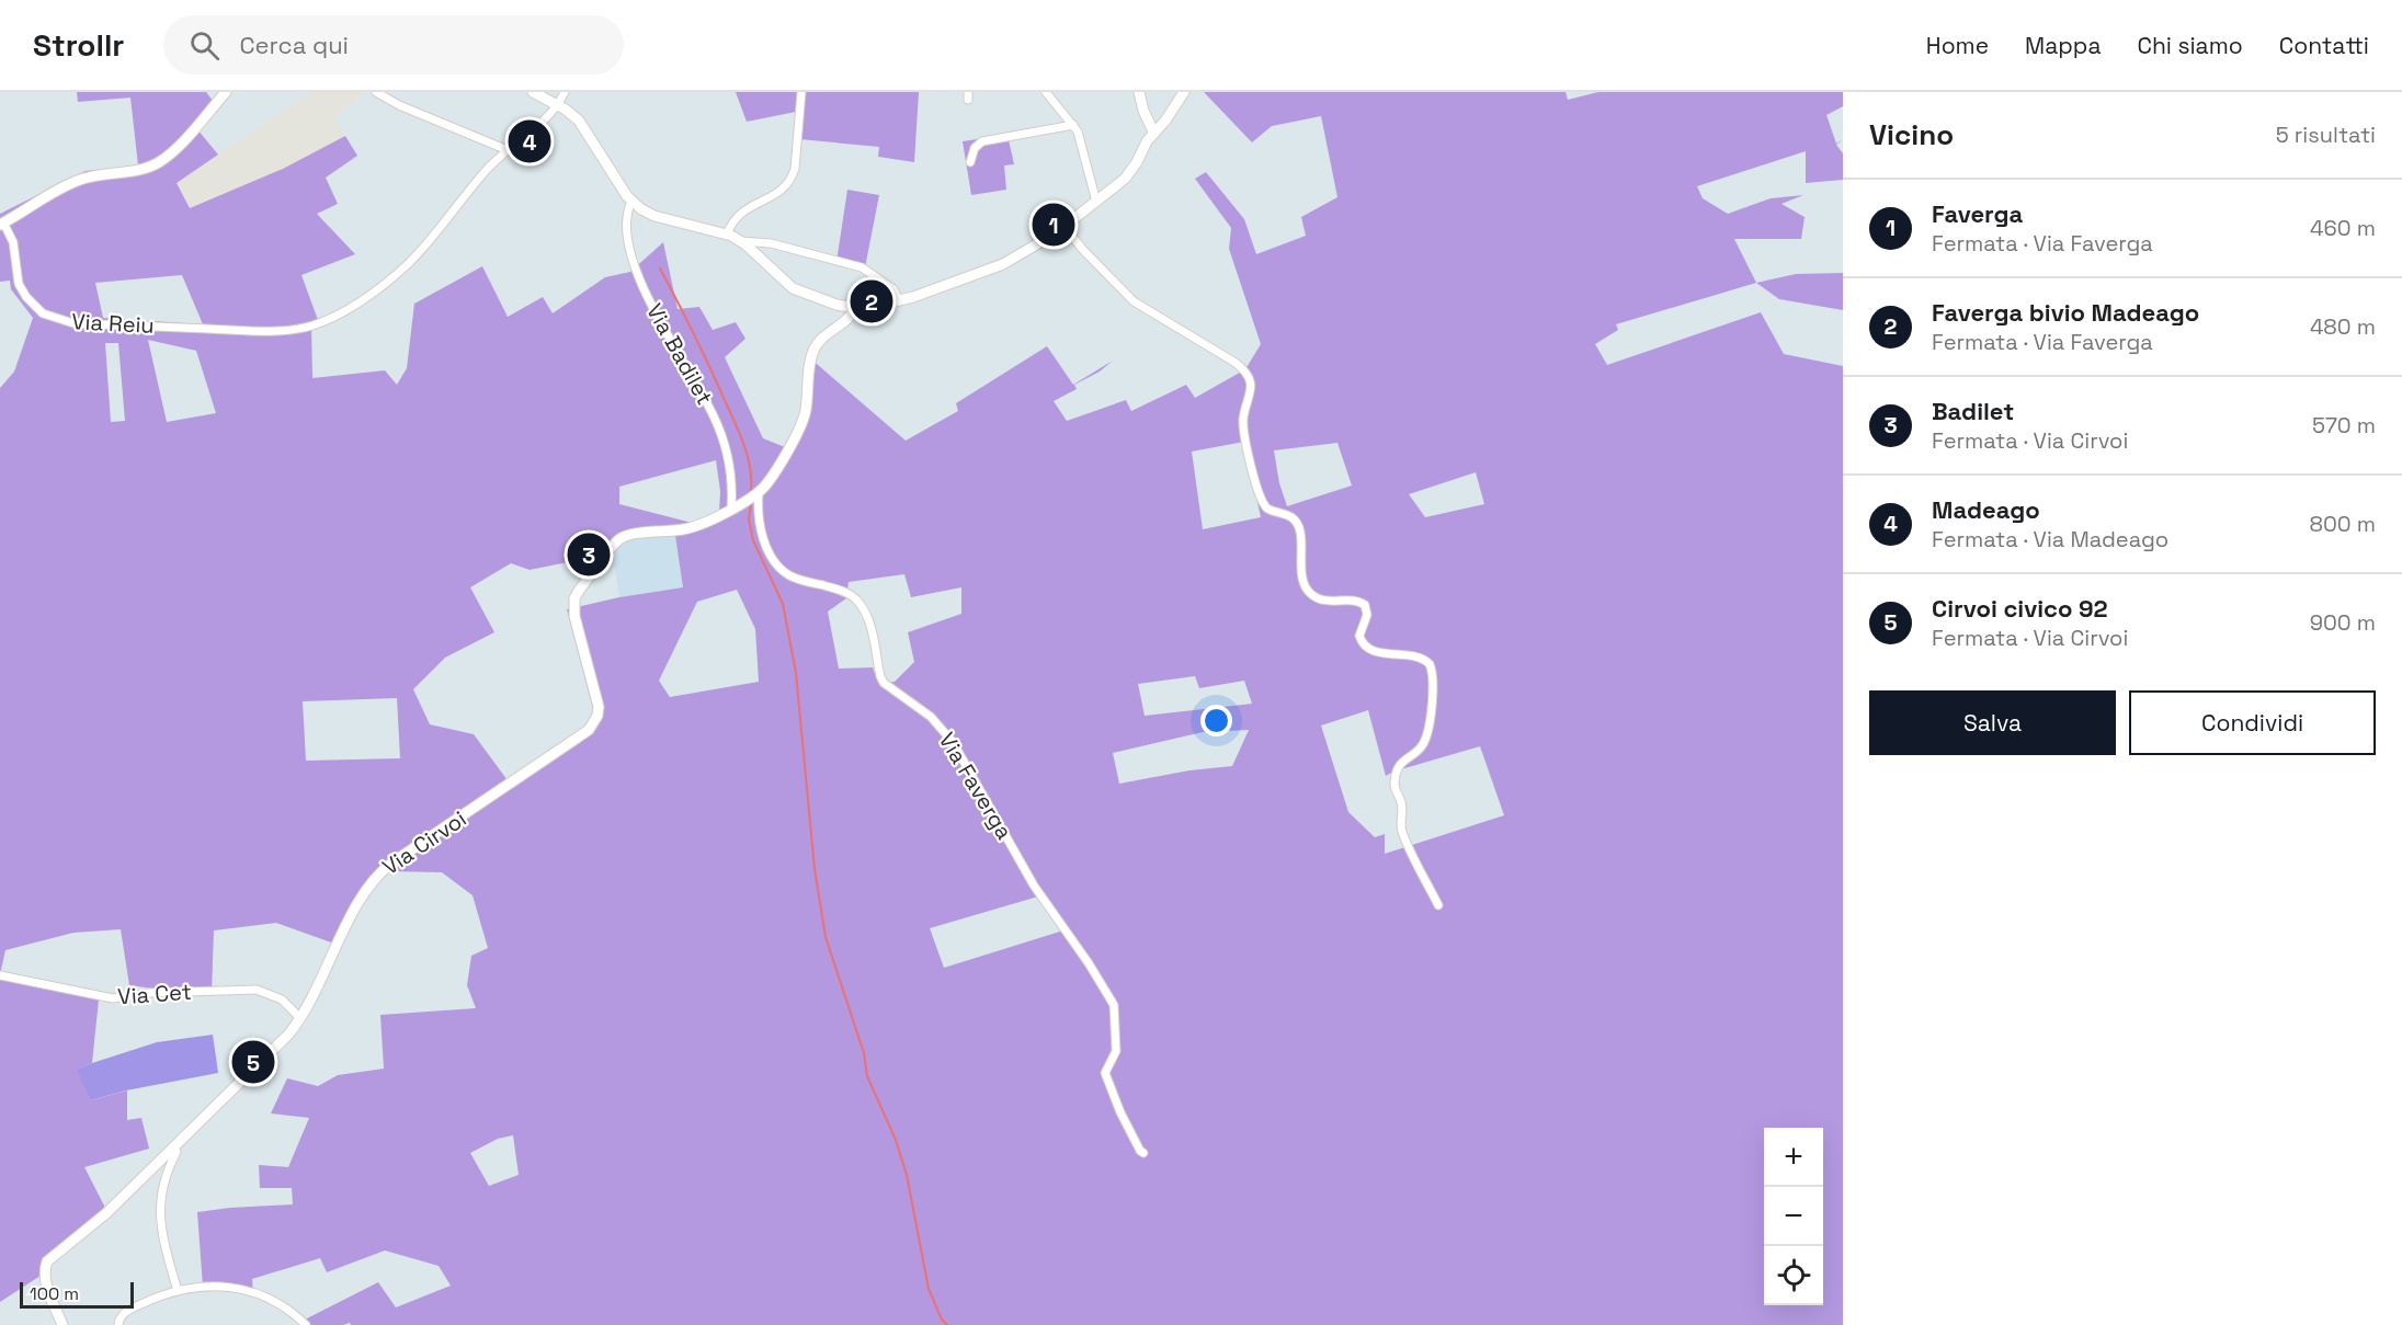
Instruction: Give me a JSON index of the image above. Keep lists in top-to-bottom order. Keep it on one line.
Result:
{"streets":{"street":["Via Reiu","Via Badilet","Via Faverga","Via Cirvoi","Via Cet"]},"crossings":[["Via Badilet","Via Cirvoi"],["Via Faverga","Via Cirvoi"],["Via Cirvoi","Via Cet"]],"scale_bar":"100 m","page":{"header":"Strollr","search":"Cerca qui","nav":["Home","Mappa","Chi siamo","Contatti"],"heading":["Vicino","5 risultati"],"pins":["4","1","2","3","5"],"list":[{"mark":"1","name":"Faverga","note":"Fermata · Via Faverga","value":"460 m"},{"mark":"2","name":"Faverga bivio Madeago","note":"Fermata · Via Faverga","value":"480 m"},{"mark":"3","name":"Badilet","note":"Fermata · Via Cirvoi","value":"570 m"},{"mark":"4","name":"Madeago","note":"Fermata · Via Madeago","value":"800 m"},{"mark":"5","name":"Cirvoi civico 92","note":"Fermata · Via Cirvoi","value":"900 m"}],"buttons":["Salva","Condividi"],"map_buttons":["+","−"],"scale":"100 m"}}
